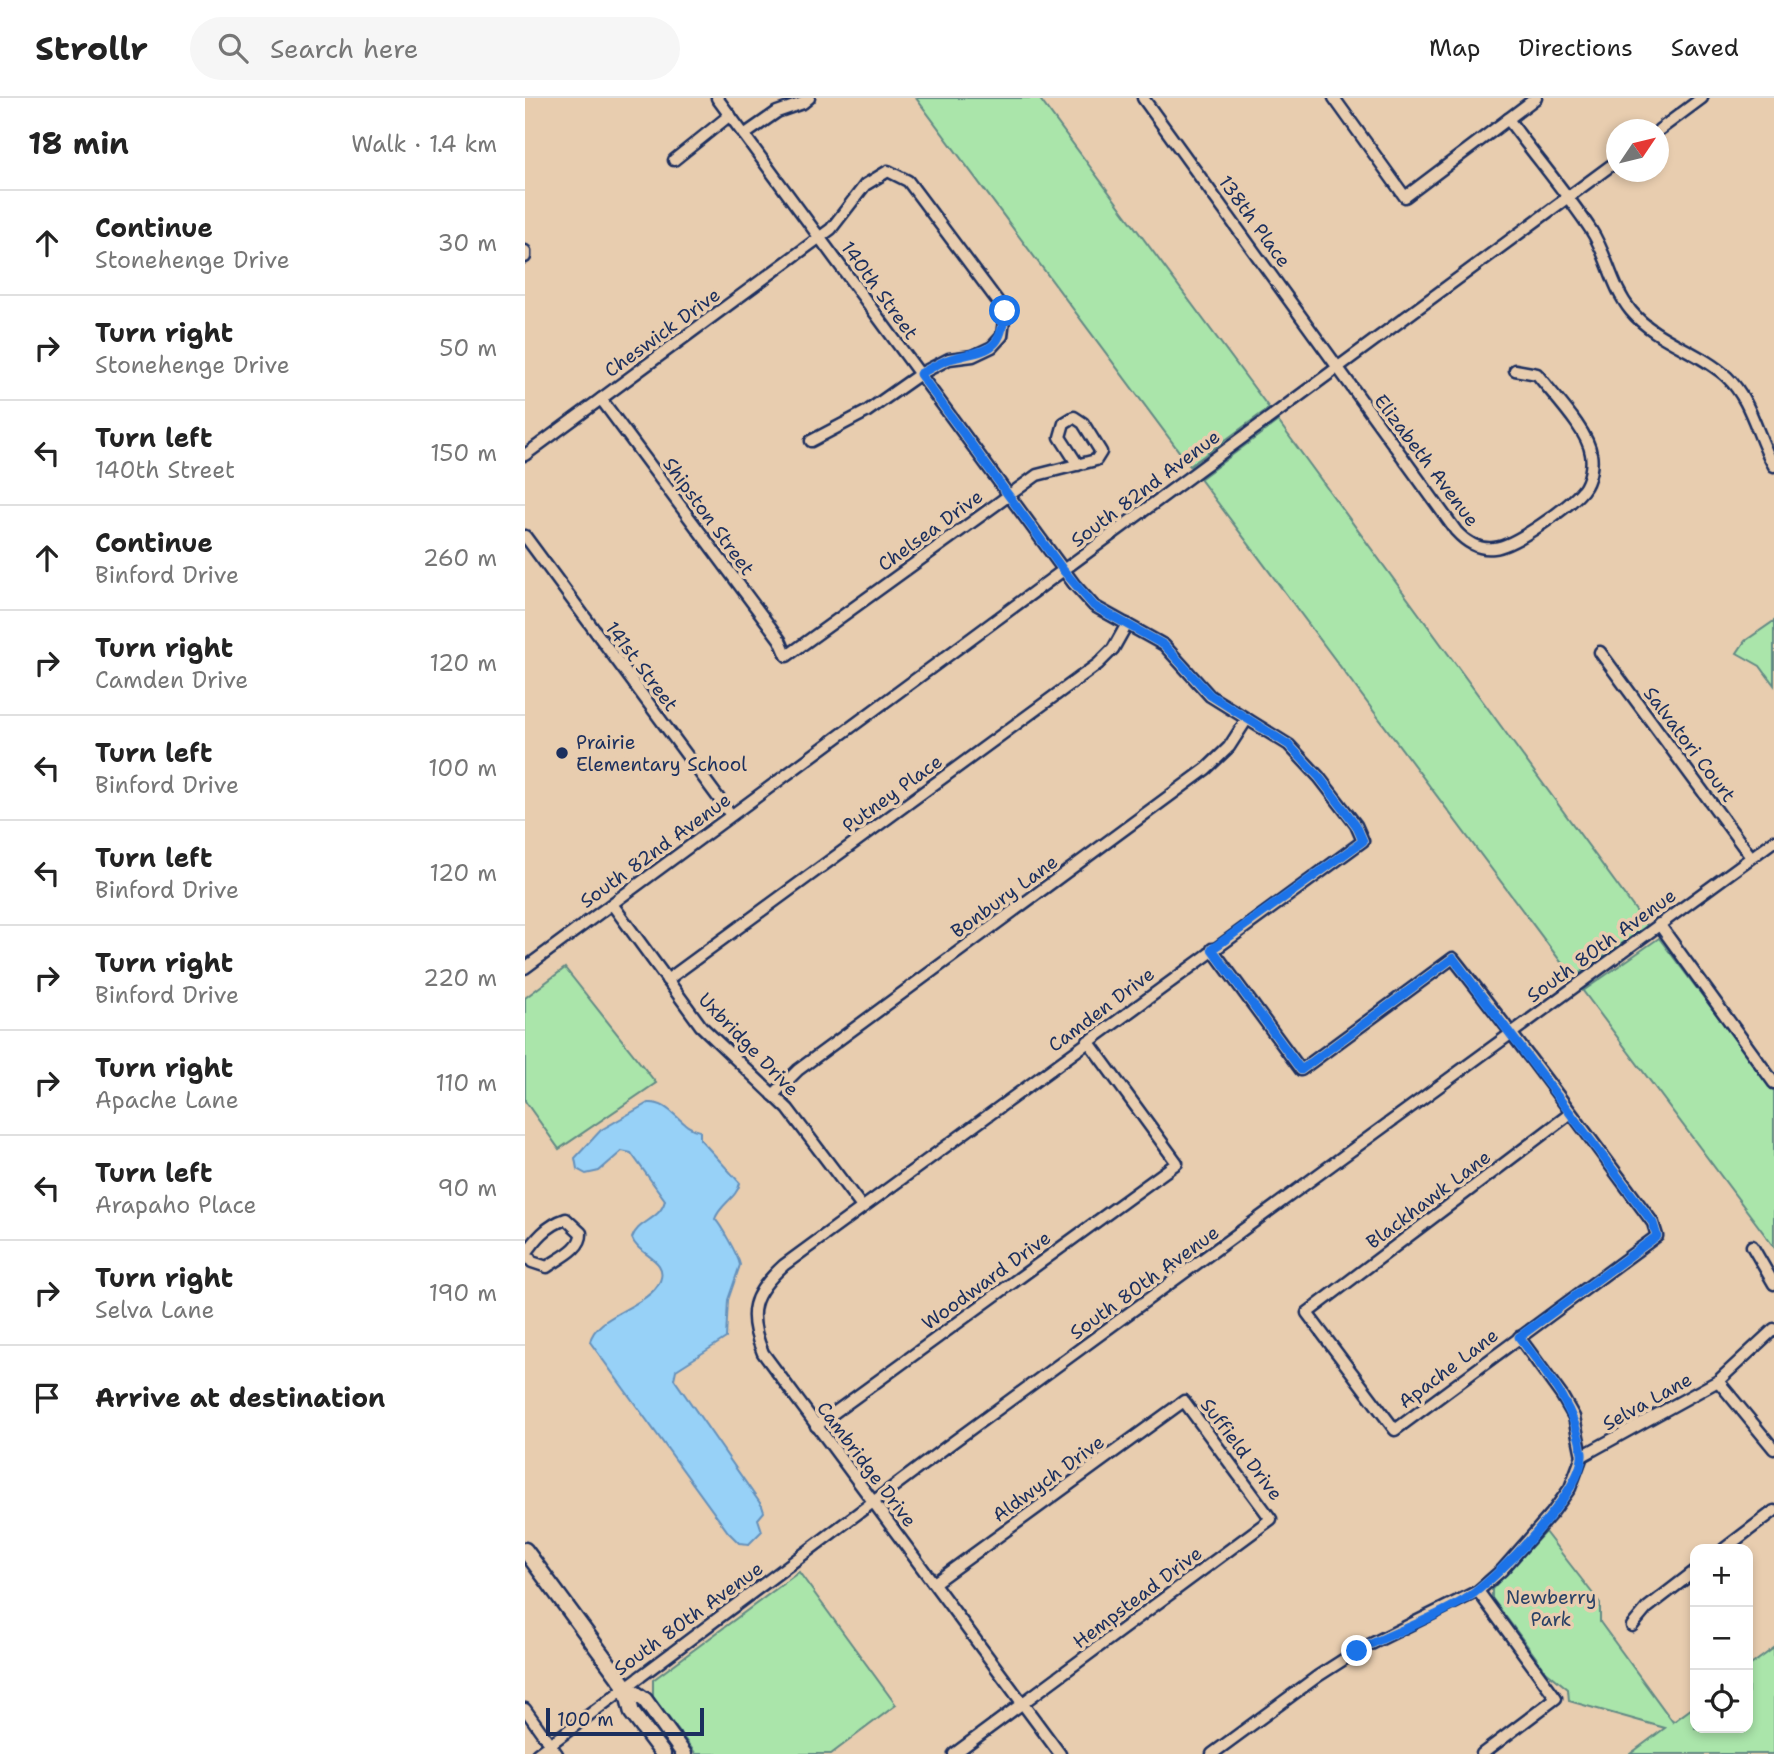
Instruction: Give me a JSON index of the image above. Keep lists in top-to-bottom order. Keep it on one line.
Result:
{"streets":{"street":["138th Place","140th Street","Cheswick Drive","Elizabeth Avenue","South 82nd Avenue","Shipston Street","Chelsea Drive","141st Street","Salvatori Court","Putney Place","Bonbury Lane","South 80th Avenue","Camden Drive","Uxbridge Drive","Blackhawk Lane","Woodward Drive","Apache Lane","Selva Lane","Suffield Drive","Cambridge Drive","Aldwych Drive","Hempstead Drive"]},"crossings":[["138th Place","Elizabeth Avenue"],["138th Place","South 82nd Avenue"],["140th Street","Cheswick Drive"],["140th Street","South 82nd Avenue"],["140th Street","Chelsea Drive"],["140th Street","Putney Place"],["140th Street","Bonbury Lane"],["140th Street","Camden Drive"],["Cheswick Drive","Shipston Street"],["Elizabeth Avenue","South 82nd Avenue"],["South 82nd Avenue","141st Street"],["South 82nd Avenue","Uxbridge Drive"],["Shipston Street","Chelsea Drive"],["Salvatori Court","South 80th Avenue"],["Putney Place","Uxbridge Drive"],["Bonbury Lane","Uxbridge Drive"],["South 80th Avenue","Cambridge Drive"],["Camden Drive","Uxbridge Drive"],["Camden Drive","Woodward Drive"],["Camden Drive","Cambridge Drive"],["Uxbridge Drive","Cambridge Drive"],["Blackhawk Lane","Apache Lane"],["Woodward Drive","Cambridge Drive"],["Suffield Drive","Aldwych Drive"],["Suffield Drive","Hempstead Drive"],["Cambridge Drive","Aldwych Drive"],["Cambridge Drive","Hempstead Drive"]],"parks":["Newberry Park"],"places":["Prairie Elementary School"],"scale_bar":"100 m","north":"top right","page":{"header":"Strollr","search":"Search here","nav":["Map","Directions","Saved"],"heading":["18 min","Walk · 1.4 km"],"list":[["Continue","Stonehenge Drive","30 m"],["Turn right","Stonehenge Drive","50 m"],["Turn left","140th Street","150 m"],["Continue","Binford Drive","260 m"],["Turn right","Camden Drive","120 m"],["Turn left","Binford Drive","100 m"],["Turn left","Binford Drive","120 m"],["Turn right","Binford Drive","220 m"],["Turn right","Apache Lane","110 m"],["Turn left","Arapaho Place","90 m"],["Turn right","Selva Lane","190 m"],"Arrive at destination"],"map_buttons":["+","−"],"scale":"100 m"}}
